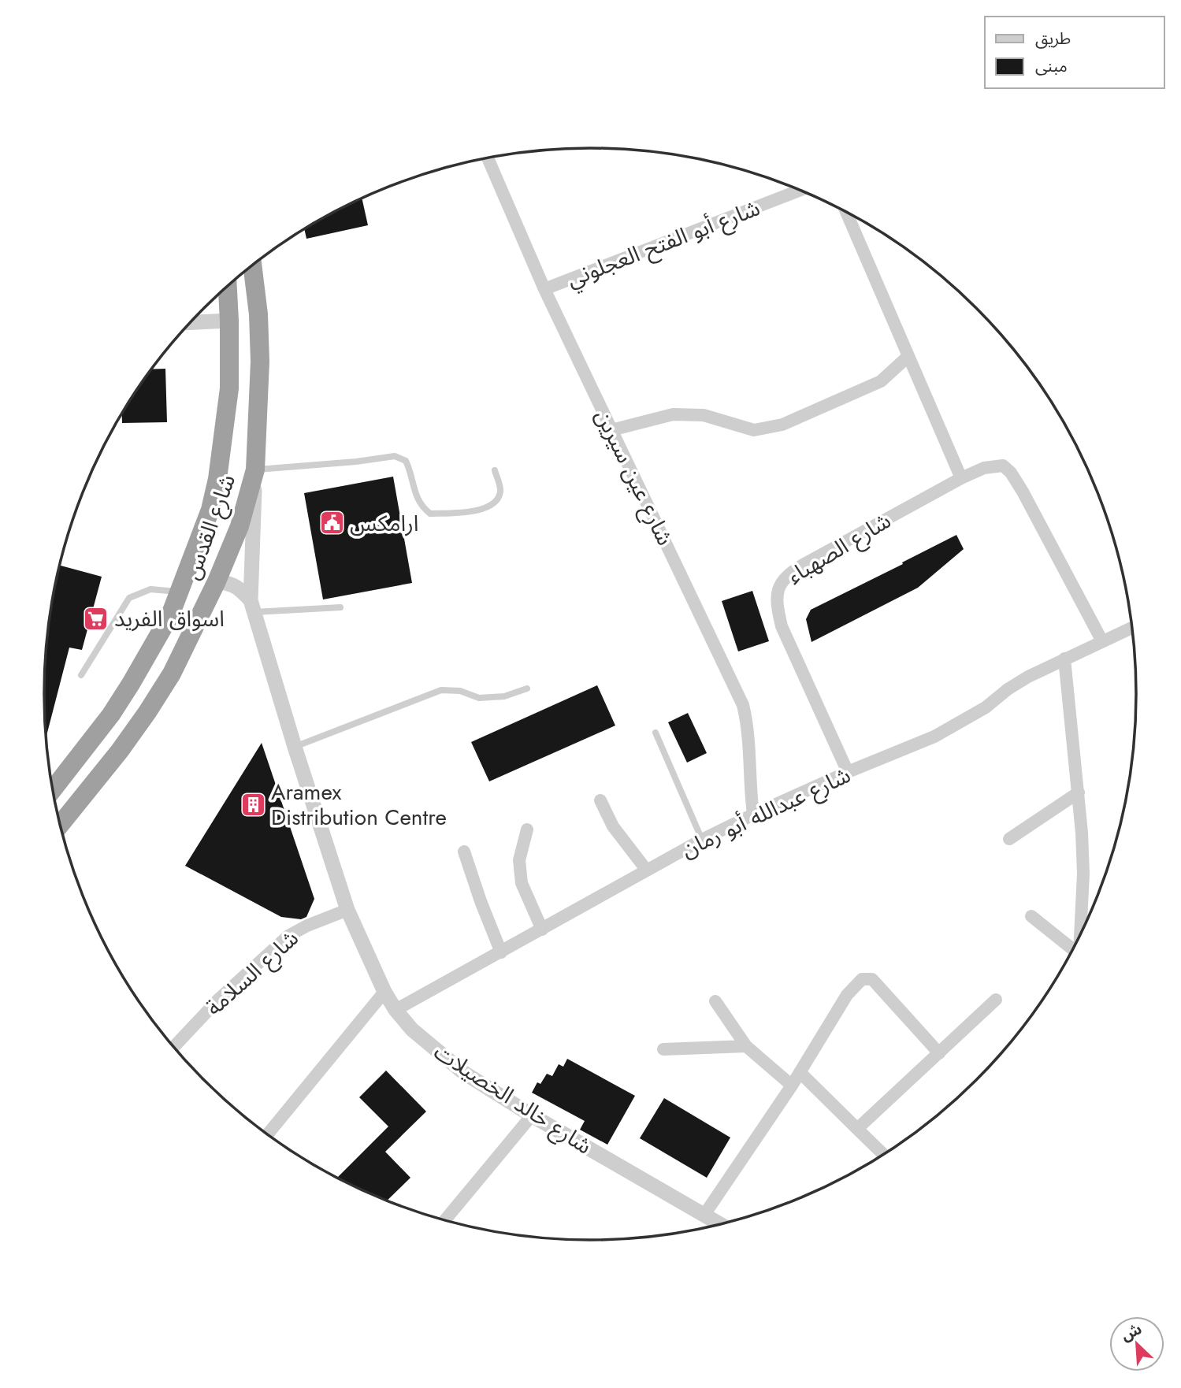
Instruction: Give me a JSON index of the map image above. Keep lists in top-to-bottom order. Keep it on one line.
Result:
{"streets":{"highway":["شارع القدس"],"street":["شارع أبو الفتح العجلوني","شارع عين سيرين","شارع الصهباء","شارع عبدالله أبو رمان","شارع السلامة","شارع خالد الخصيلات"]},"crossings":[["شارع أبو الفتح العجلوني","شارع عين سيرين"],["شارع عين سيرين","شارع عبدالله أبو رمان"],["شارع القدس","شارع خالد الخصيلات"],["شارع الصهباء","شارع عبدالله أبو رمان"],["شارع عبدالله أبو رمان","شارع خالد الخصيلات"],["شارع السلامة","شارع خالد الخصيلات"]],"places":{"public building":["ارامكس"],"supermarket":["اسواق الفريد"],"building":["Aramex Distribution Centre"]},"legend":["طريق","مبنى"],"north":"top left"}
